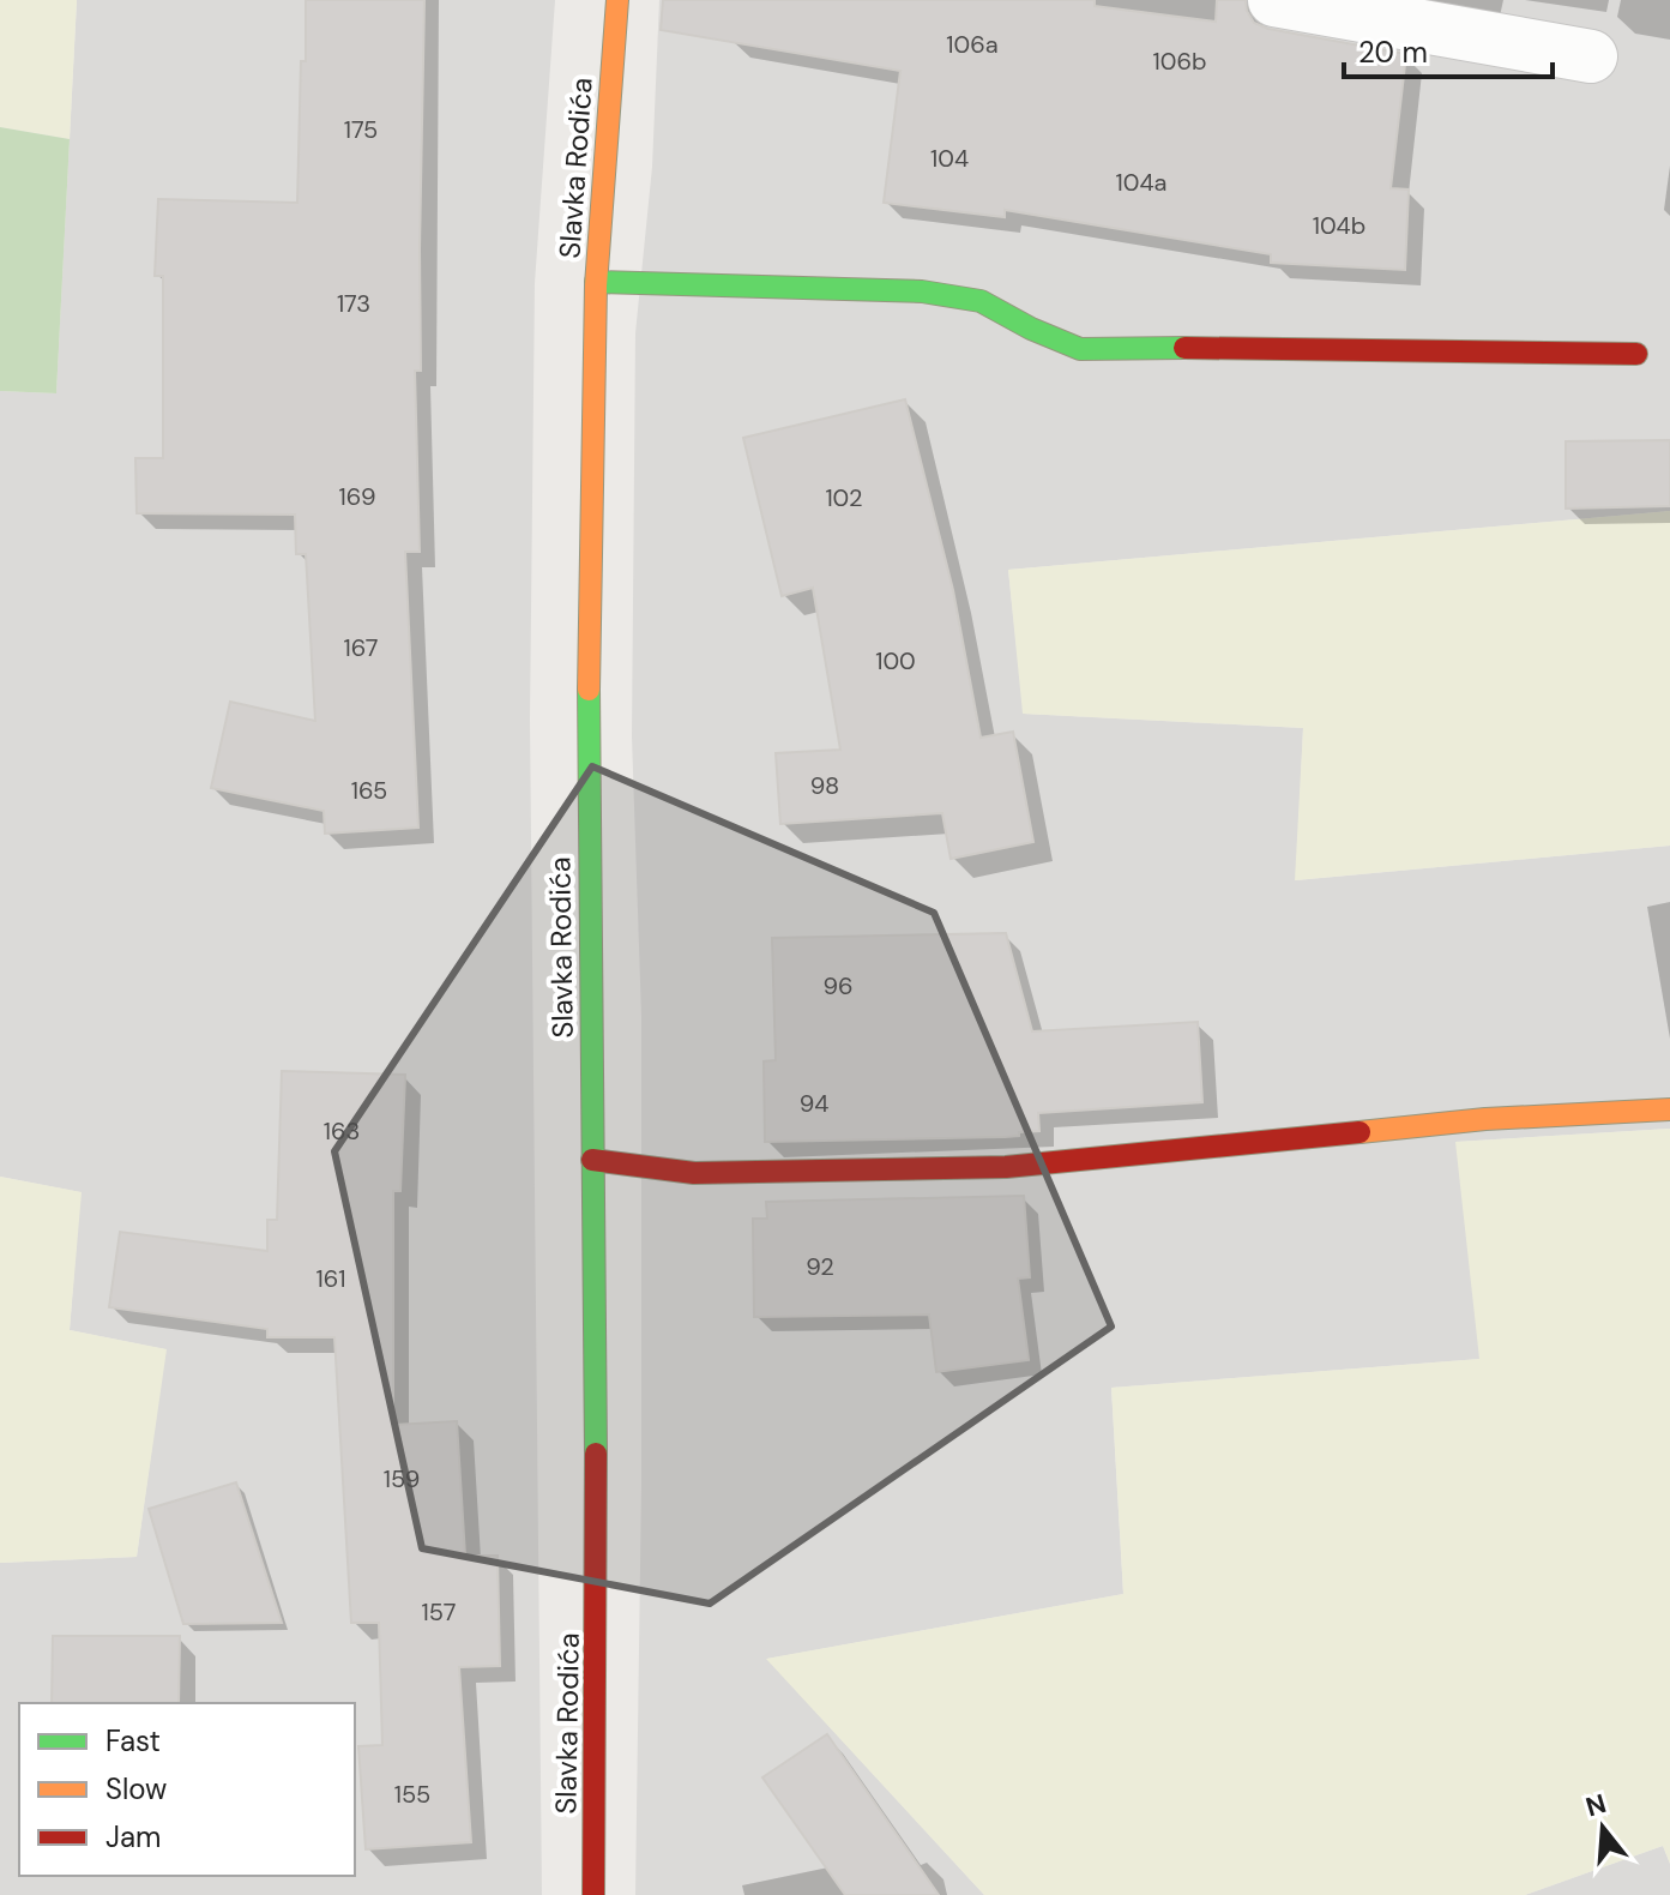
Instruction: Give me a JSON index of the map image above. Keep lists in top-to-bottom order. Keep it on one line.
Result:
{"streets":{"street":["Slavka Rodića"]},"house_numbers":["106a","106b","175","104","104a","104b","173","169","102","167","100","98","165","96","94","163","92","161","159","157","155"],"legend":["Fast","Slow","Jam"],"scale_bar":"20 m","north":"top"}
